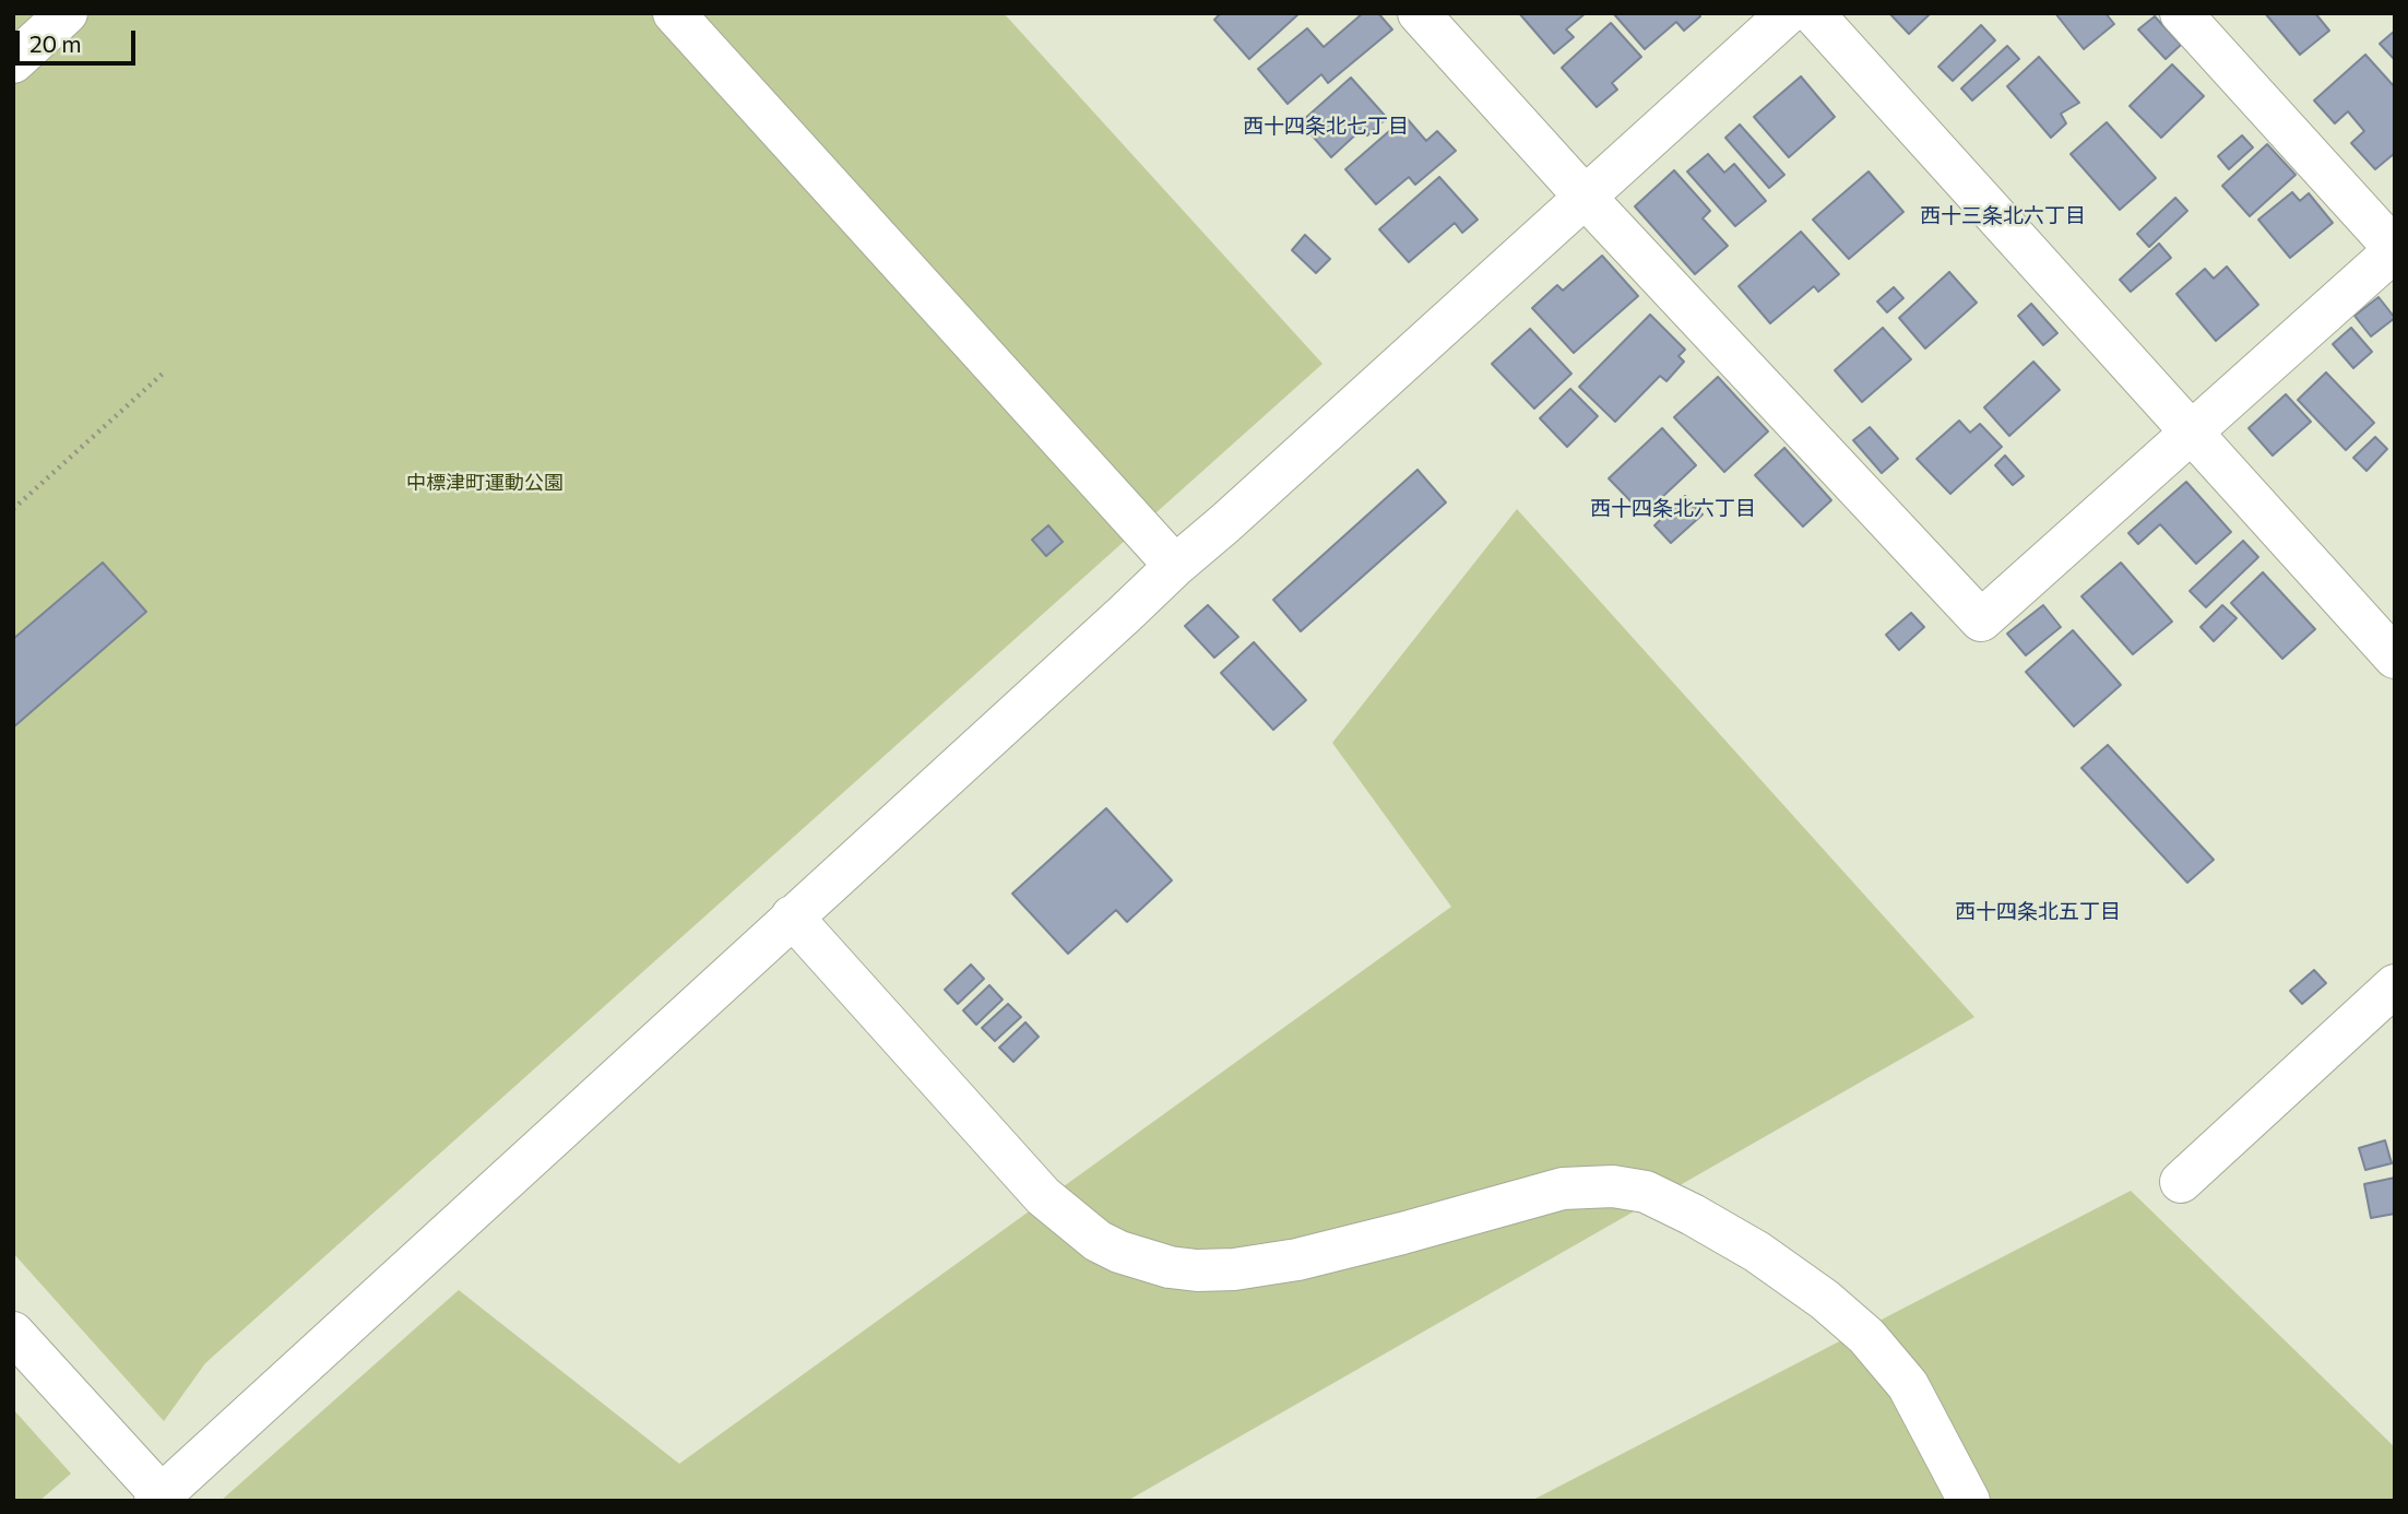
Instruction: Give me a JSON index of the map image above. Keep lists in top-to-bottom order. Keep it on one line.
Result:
{"districts":["西十四条北七丁目","西十三条北六丁目","西十四条北六丁目","西十四条北五丁目"],"parks":["中標津町運動公園"],"scale_bar":"20 m"}
